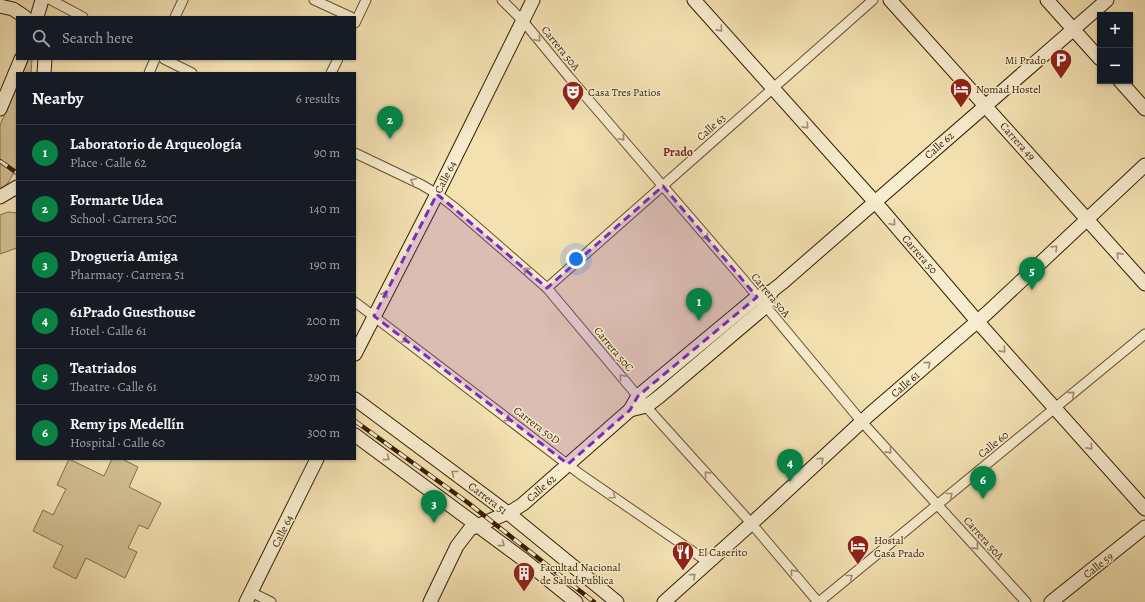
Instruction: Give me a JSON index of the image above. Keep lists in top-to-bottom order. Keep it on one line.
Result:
{"streets":{"main road":["Carrera 49","Calle 62","Calle 64","Carrera 50","Calle 61","Carrera 51","Calle 59"],"street":["Carrera 50A","Calle 63","Carrera 50C","Carrera 50D","Calle 60"]},"crossings":[["Carrera 50A","Calle 63"],["Carrera 50A","Calle 62"],["Carrera 50A","Calle 64"],["Carrera 50A","Calle 61"],["Carrera 50A","Calle 60"],["Calle 63","Carrera 50"],["Calle 63","Carrera 50C"],["Carrera 49","Calle 62"],["Carrera 49","Calle 61"],["Calle 62","Carrera 50"],["Calle 62","Carrera 50C"],["Calle 62","Carrera 50D"],["Calle 62","Carrera 51"],["Calle 64","Carrera 50C"],["Calle 64","Carrera 50D"],["Carrera 50","Calle 61"],["Carrera 50","Calle 60"],["Carrera 50C","Calle 61"],["Carrera 50C","Calle 60"],["Calle 61","Carrera 50D"]],"one_way":["Carrera 50A","Carrera 50","Carrera 50C","Calle 61","Carrera 50D","Calle 60"],"districts":["Prado"],"places":{"parking":["Mi Prado"],"hotel":["Nomad Hostel","Hostal Casa Prado"],"theatre":["Casa Tres Patios"],"restaurant":["El Caserito"],"building":["Facultad Nacional de Salud Publica"]},"page":{"map_buttons":["+","−"],"search":"Search here","heading":["Nearby","6 results"],"pins":["2","5","1","4","6","3"],"list":[{"mark":"1","name":"Laboratorio de Arqueología","note":"Place · Calle 62","value":"90 m"},{"mark":"2","name":"Formarte Udea","note":"School · Carrera 50C","value":"140 m"},{"mark":"3","name":"Drogueria Amiga","note":"Pharmacy · Carrera 51","value":"190 m"},{"mark":"4","name":"61Prado Guesthouse","note":"Hotel · Calle 61","value":"200 m"},{"mark":"5","name":"Teatriados","note":"Theatre · Calle 61","value":"290 m"},{"mark":"6","name":"Remy ips Medellín","note":"Hospital · Calle 60","value":"300 m"}]}}
